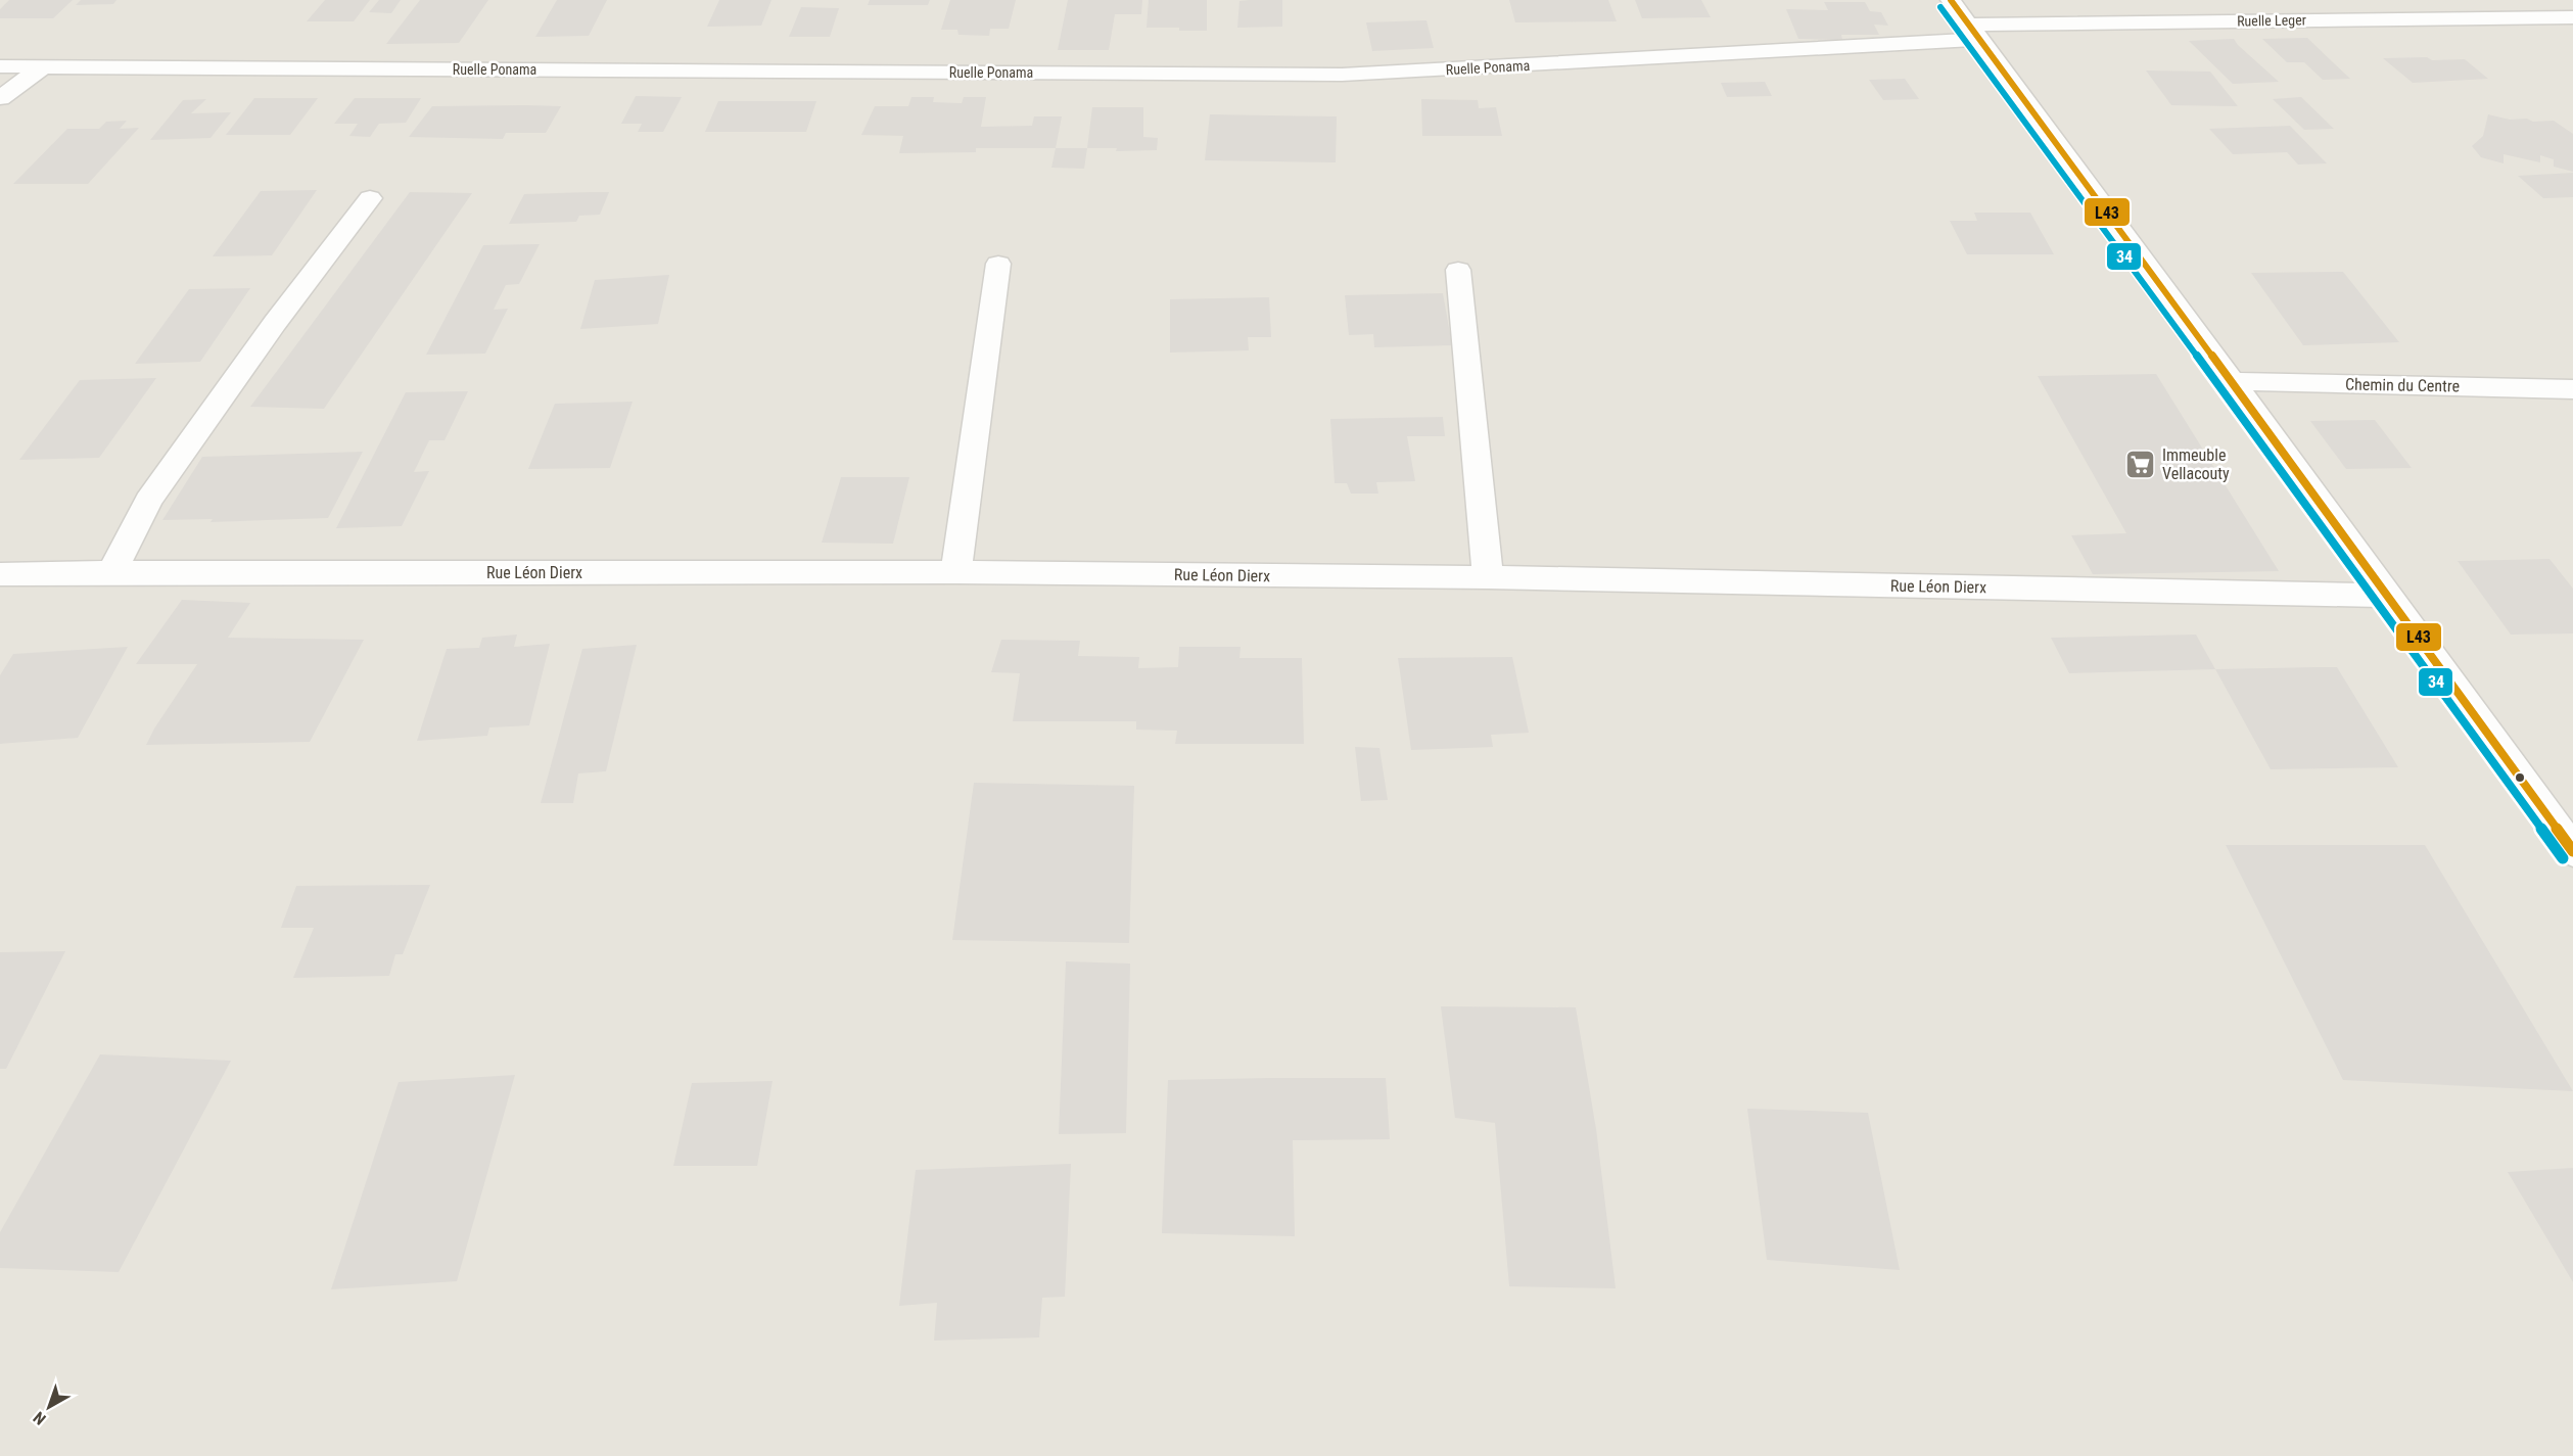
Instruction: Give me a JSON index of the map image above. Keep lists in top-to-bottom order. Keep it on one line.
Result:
{"streets":{"street":["Ruelle Leger","Ruelle Ponama","Chemin du Centre","Rue Léon Dierx"]},"crossings":[["Ruelle Leger","Ruelle Ponama"]],"places":{"supermarket":["Immeuble Vellacouty"]},"lines":["transit line L43","transit line 34"],"north":"bottom left"}
